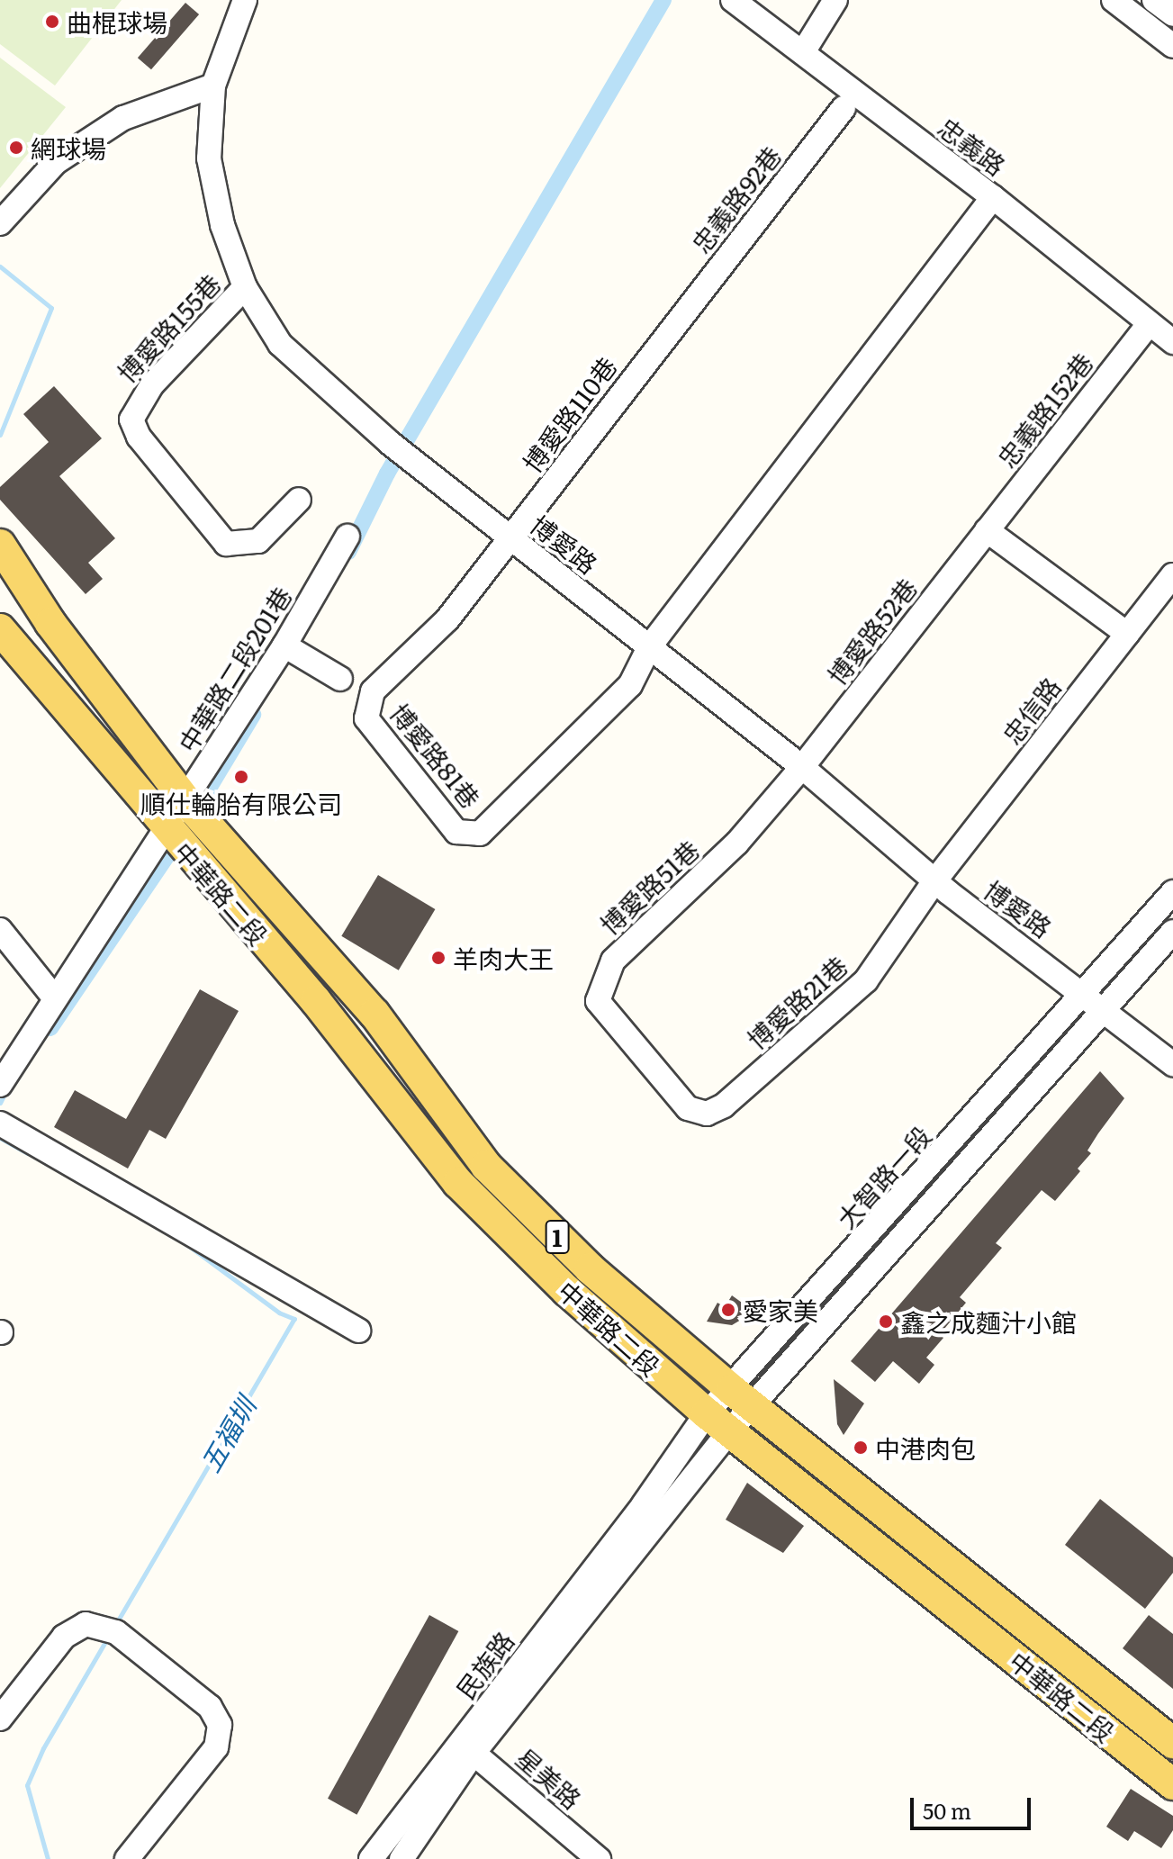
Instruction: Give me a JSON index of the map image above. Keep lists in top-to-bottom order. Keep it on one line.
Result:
{"streets":{"main road":["中華路二段","1"],"street":["忠義路","忠義路92巷","博愛路155巷","忠義路152巷","博愛路110巷","博愛路","博愛路52巷","中華路二段201巷","忠信路","博愛路81巷","博愛路51巷","博愛路21巷","大智路一段","民族路","星美路"]},"crossings":[["忠義路","忠義路152巷"],["忠義路92巷","博愛路110巷"],["博愛路155巷","博愛路"],["忠義路152巷","博愛路52巷"],["博愛路110巷","博愛路"],["博愛路110巷","博愛路81巷"],["博愛路","博愛路52巷"],["博愛路","忠信路"],["博愛路","博愛路81巷"],["博愛路","博愛路51巷"],["博愛路","博愛路21巷"],["博愛路","大智路一段"],["博愛路52巷","博愛路51巷"],["中華路二段201巷","中華路二段"],["忠信路","博愛路21巷"],["博愛路51巷","博愛路21巷"],["中華路二段","大智路一段"],["大智路一段","民族路"],["民族路","星美路"]],"water":["五福圳"],"places":["曲棍球場","網球場","順仕輪胎有限公司","羊肉大王","愛家美","鑫之成麵汁小館","中港肉包"],"scale_bar":"50 m"}
